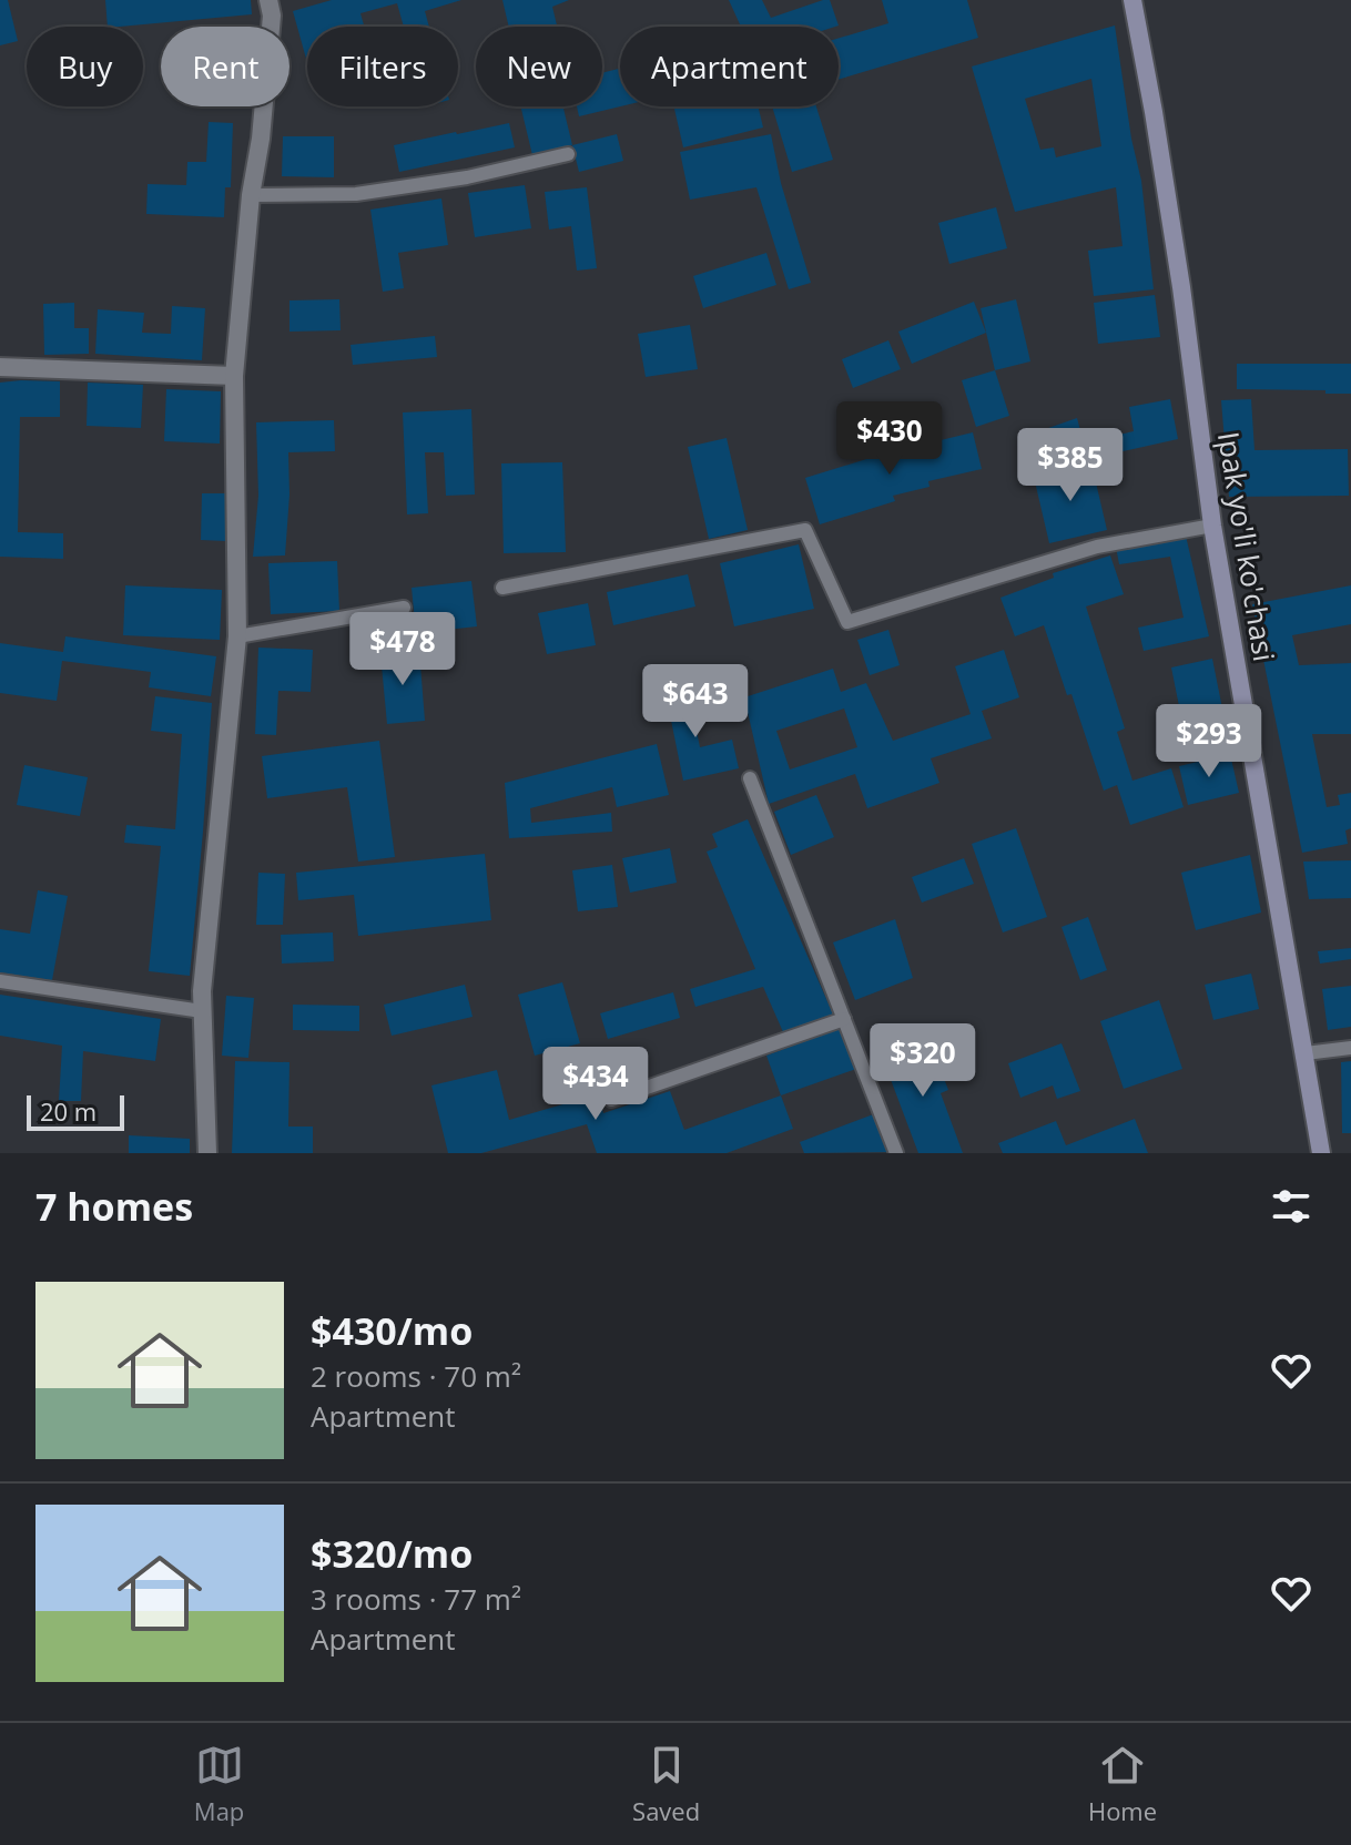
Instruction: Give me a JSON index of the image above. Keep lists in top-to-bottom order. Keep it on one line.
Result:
{"streets":{"main road":["Ipak yo'li ko'chasi"]},"scale_bar":"20 m","page":{"chip":["Buy","Rent","Filters","New","Apartment"],"price":["$430","$385","$478","$643","$293","$320","$434"],"scale":"20 m","heading":"7 homes","list":[{"name":"$430/mo","note":"2 rooms · 70 m² · Apartment"},{"name":"$320/mo","note":"3 rooms · 77 m² · Apartment"}],"tabs":["Map","Saved","Home"]}}
